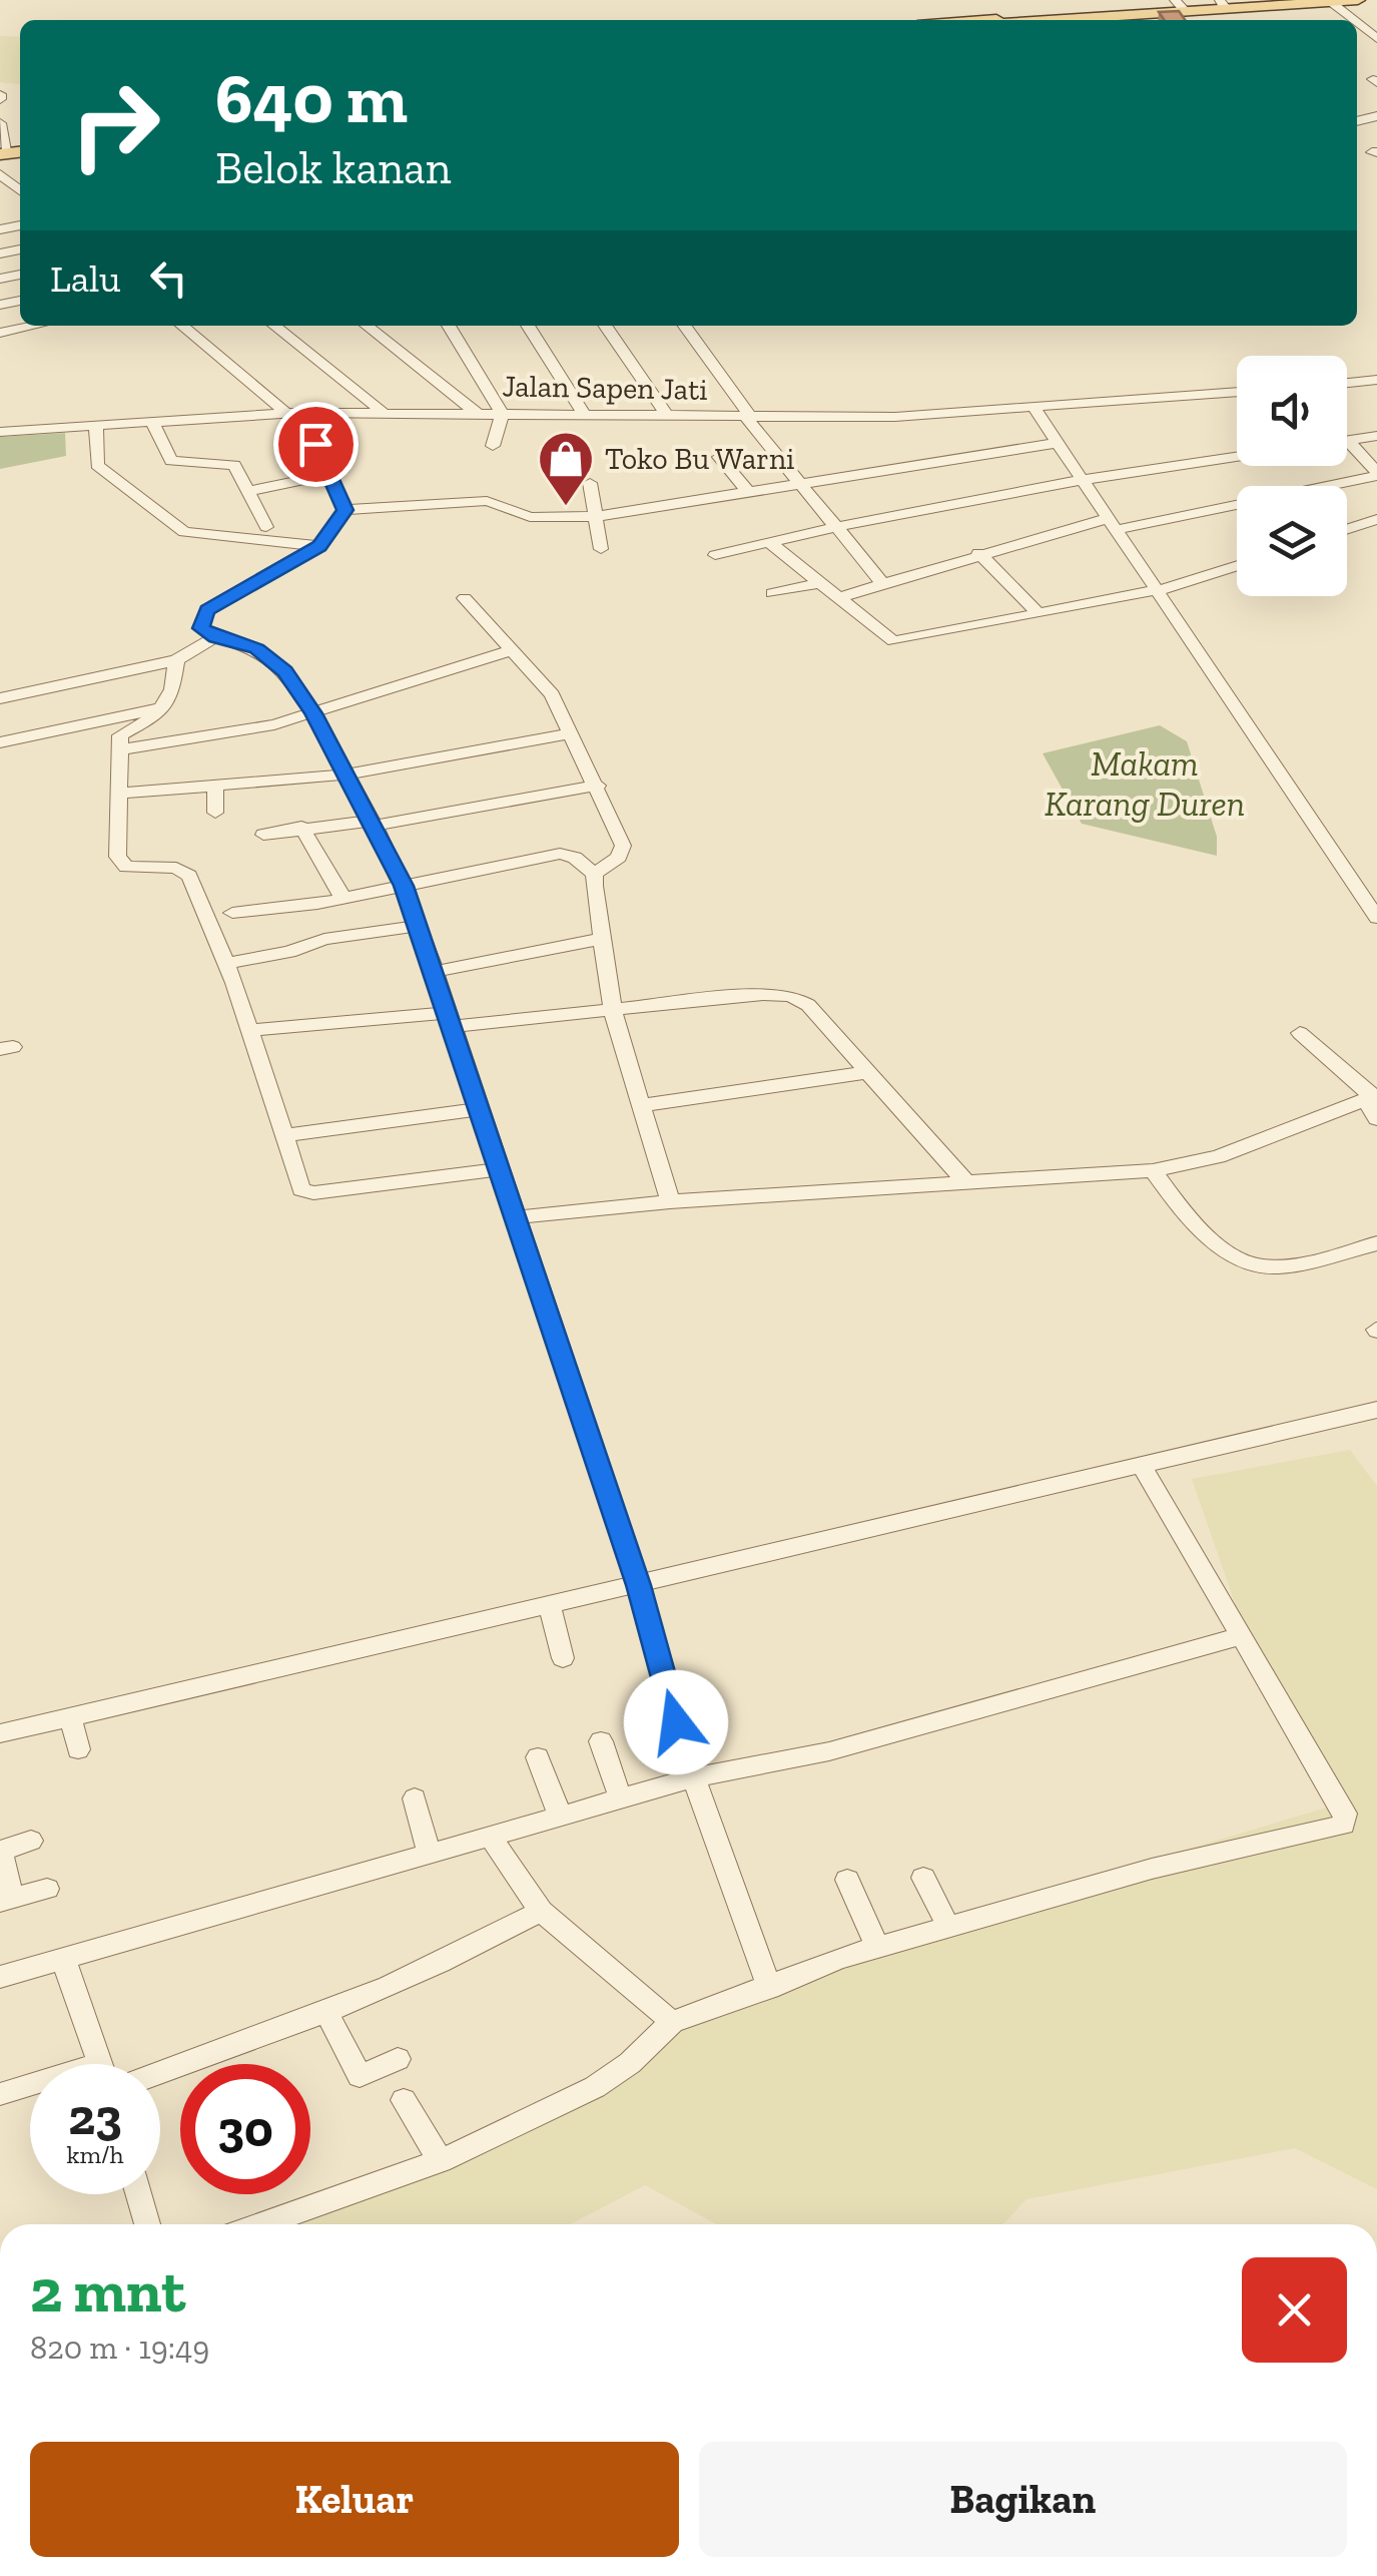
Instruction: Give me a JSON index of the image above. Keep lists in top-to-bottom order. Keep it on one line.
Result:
{"streets":{"street":["Jalan Sapen Jati"]},"parks":["Makam Karang Duren"],"places":{"shop":["Toko Bu Warni"]},"page":{"turn":["640 m","Belok kanan"],"then":"Lalu","speed":"23 km/h","limit":"30","heading":["2 mnt","820 m · 19:49"],"buttons":["Keluar","Bagikan"]}}
